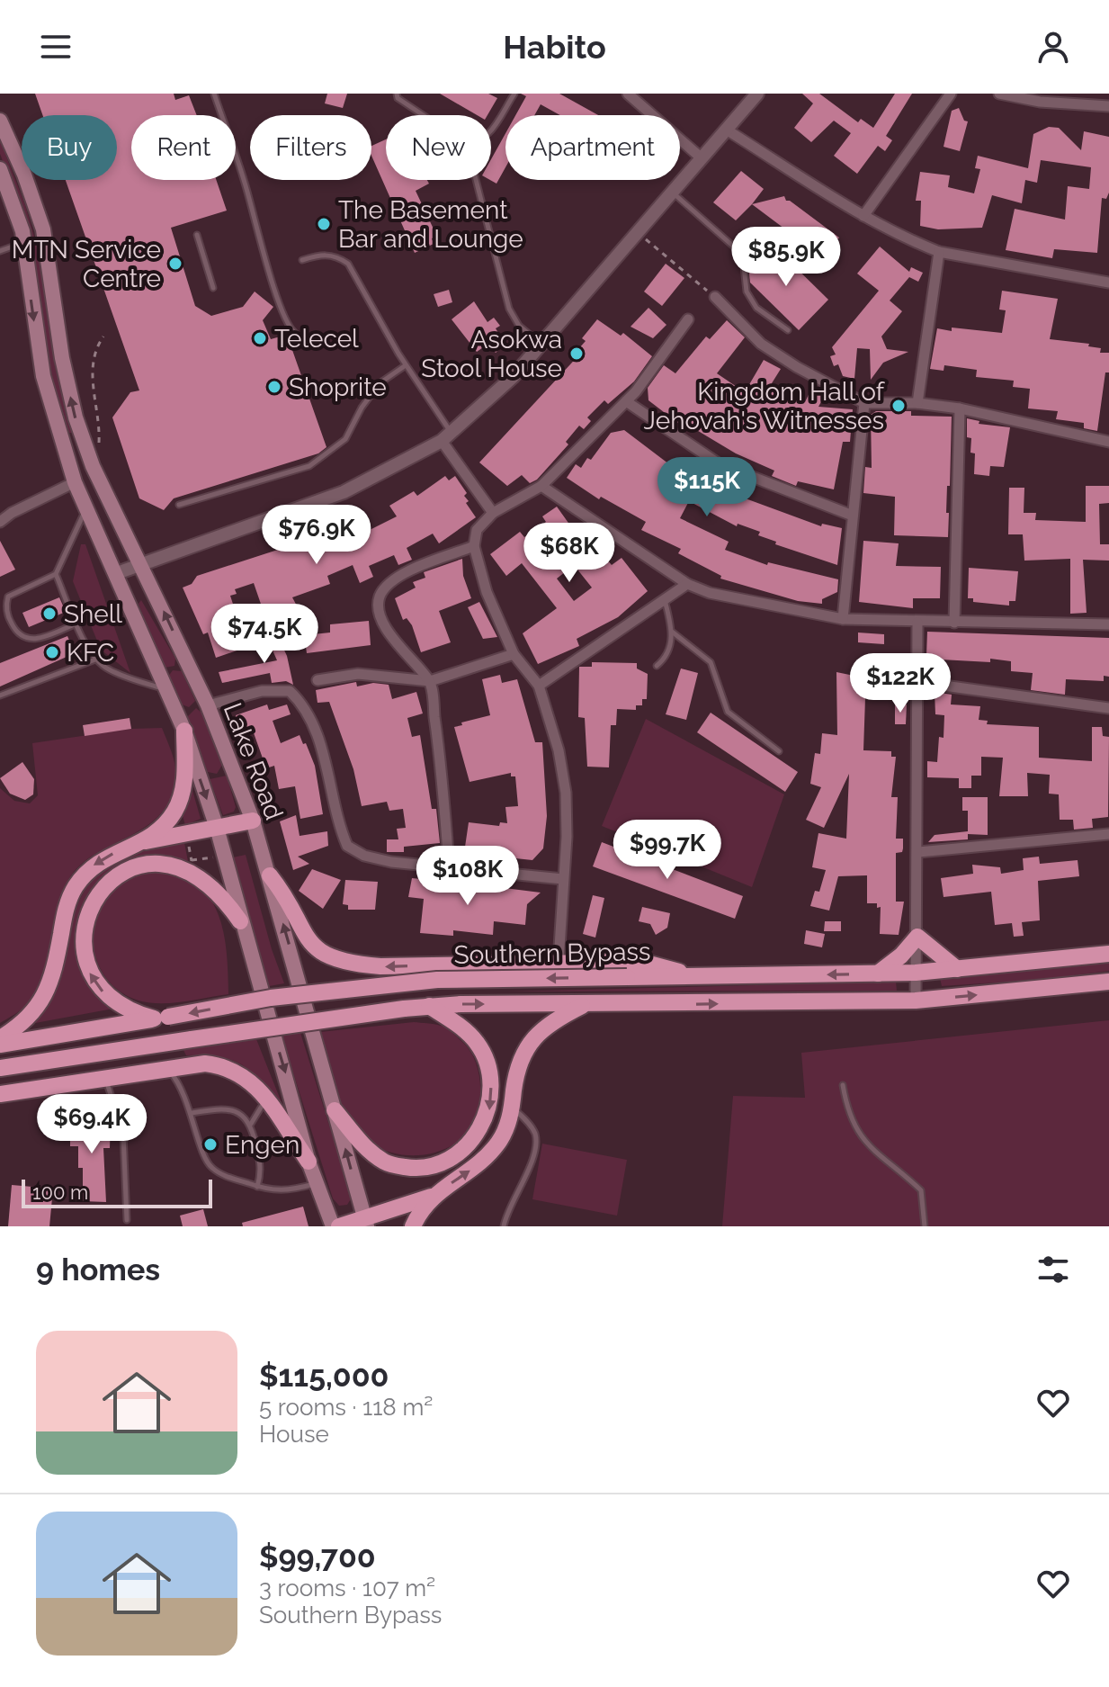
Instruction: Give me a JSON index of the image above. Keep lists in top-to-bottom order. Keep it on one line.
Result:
{"streets":{"highway":["Southern Bypass"],"main road":["Lake Road"]},"places":["The Basement Bar and Lounge","MTN Service Centre","Telecel","Asokwa Stool House","Shoprite","Kingdom Hall of Jehovah's Witnesses","Shell","KFC","Engen"],"scale_bar":"100 m","page":{"header":"Habito","chip":["Buy","Rent","Filters","New","Apartment"],"price":["$85.9K","$115K","$76.9K","$68K","$74.5K","$122K","$99.7K","$108K","$69.4K"],"scale":"100 m","heading":"9 homes","list":[{"name":"$115,000","note":"5 rooms · 118 m² · House"},{"name":"$99,700","note":"3 rooms · 107 m² · Southern Bypass"}]}}
